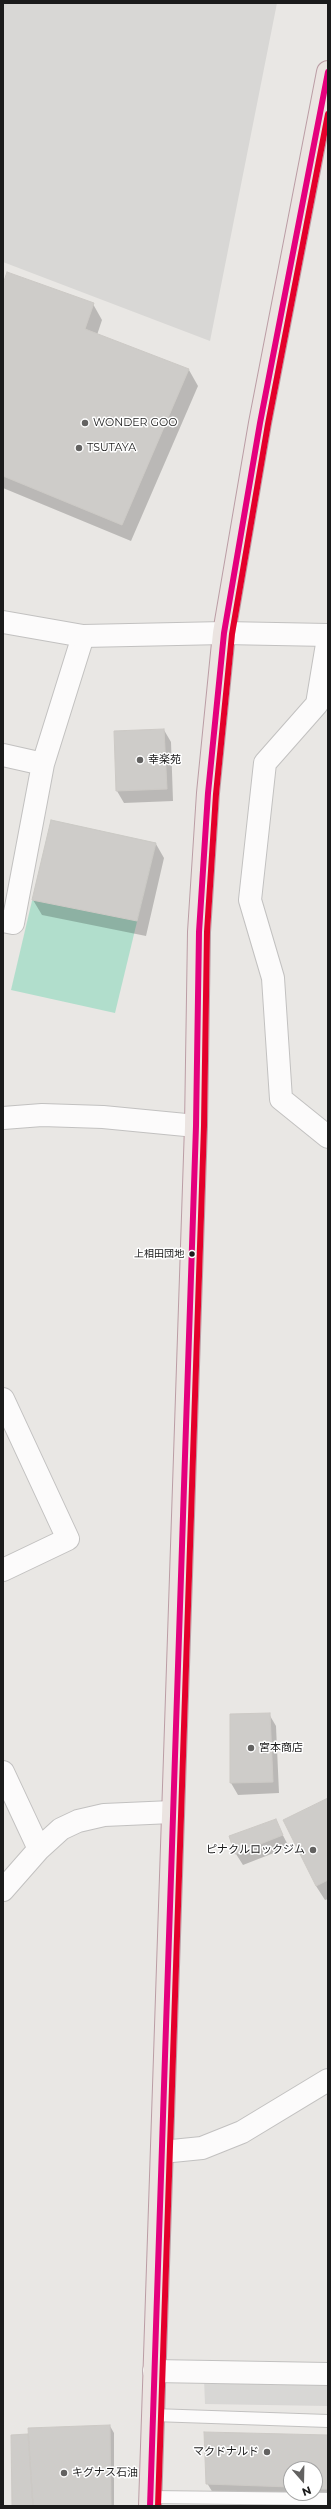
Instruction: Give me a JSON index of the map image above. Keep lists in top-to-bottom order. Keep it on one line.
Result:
{"places":["WONDER GOO","TSUTAYA","幸楽苑","上相田団地","宮本商店","ピナクルロックジム","マクドナルド","キグナス石油"],"north":"bottom"}
